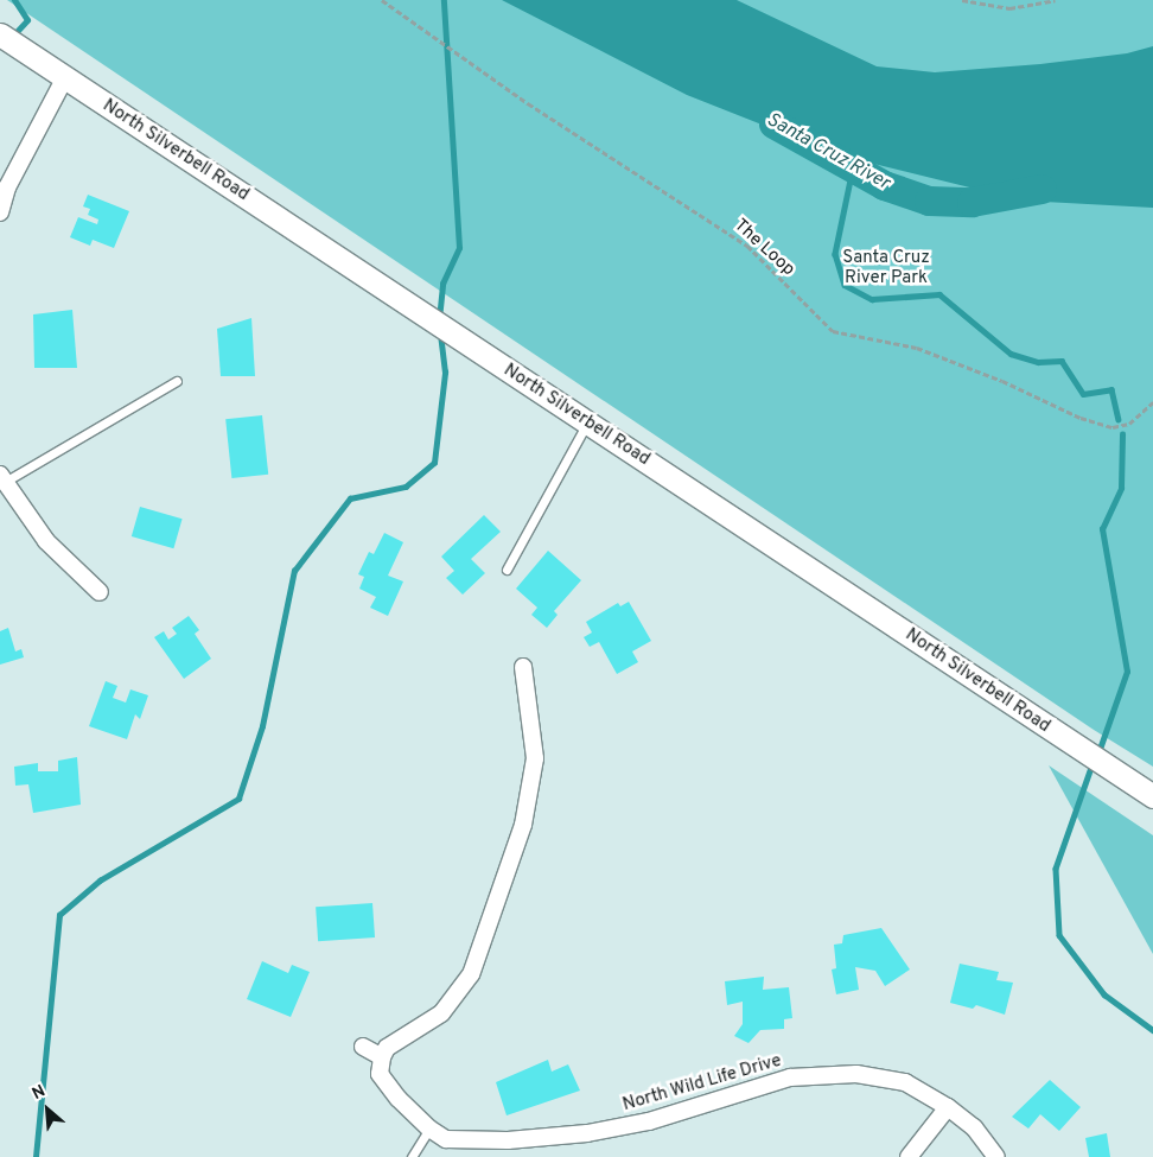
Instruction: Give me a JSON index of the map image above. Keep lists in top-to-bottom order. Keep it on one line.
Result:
{"streets":{"main road":["North Silverbell Road"],"street":["North Wild Life Drive"],"path":["The Loop"]},"water":["Santa Cruz River"],"parks":["Santa Cruz River Park"],"north":"top left"}
